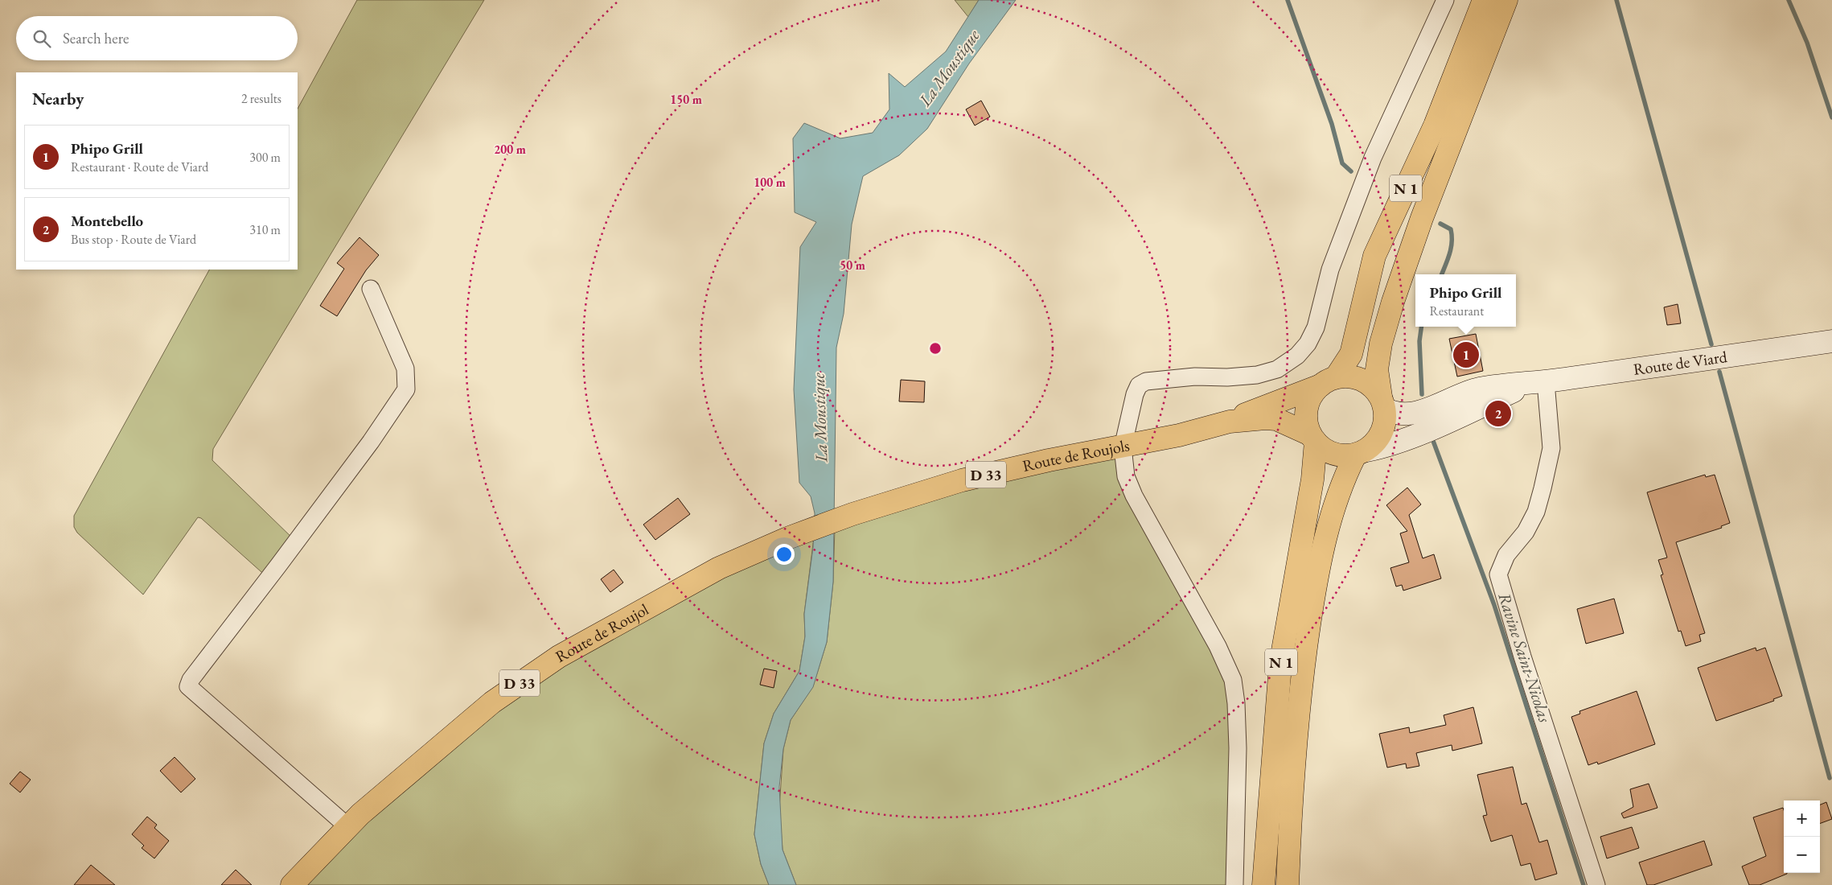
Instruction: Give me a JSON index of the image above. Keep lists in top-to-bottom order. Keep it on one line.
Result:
{"streets":{"main road":["N 1","Route de Viard","Route de Roujols","D 33","Route de Roujol"]},"crossings":[["N 1","Route de Viard"],["N 1","Route de Roujols"],["Route de Viard","Route de Roujols"],["Route de Roujols","Route de Roujol"]],"water":["La Moustique","Ravine Saint-Nicolas"],"page":{"search":"Search here","heading":["Nearby","2 results"],"list":[{"mark":"1","name":"Phipo Grill","note":"Restaurant · Route de Viard","value":"300 m"},{"mark":"2","name":"Montebello","note":"Bus stop · Route de Viard","value":"310 m"}],"popup":["Phipo Grill","Restaurant"],"pins":["1","2"],"map_buttons":["+","−"]},"rings":["150 m","200 m","100 m","50 m"]}
